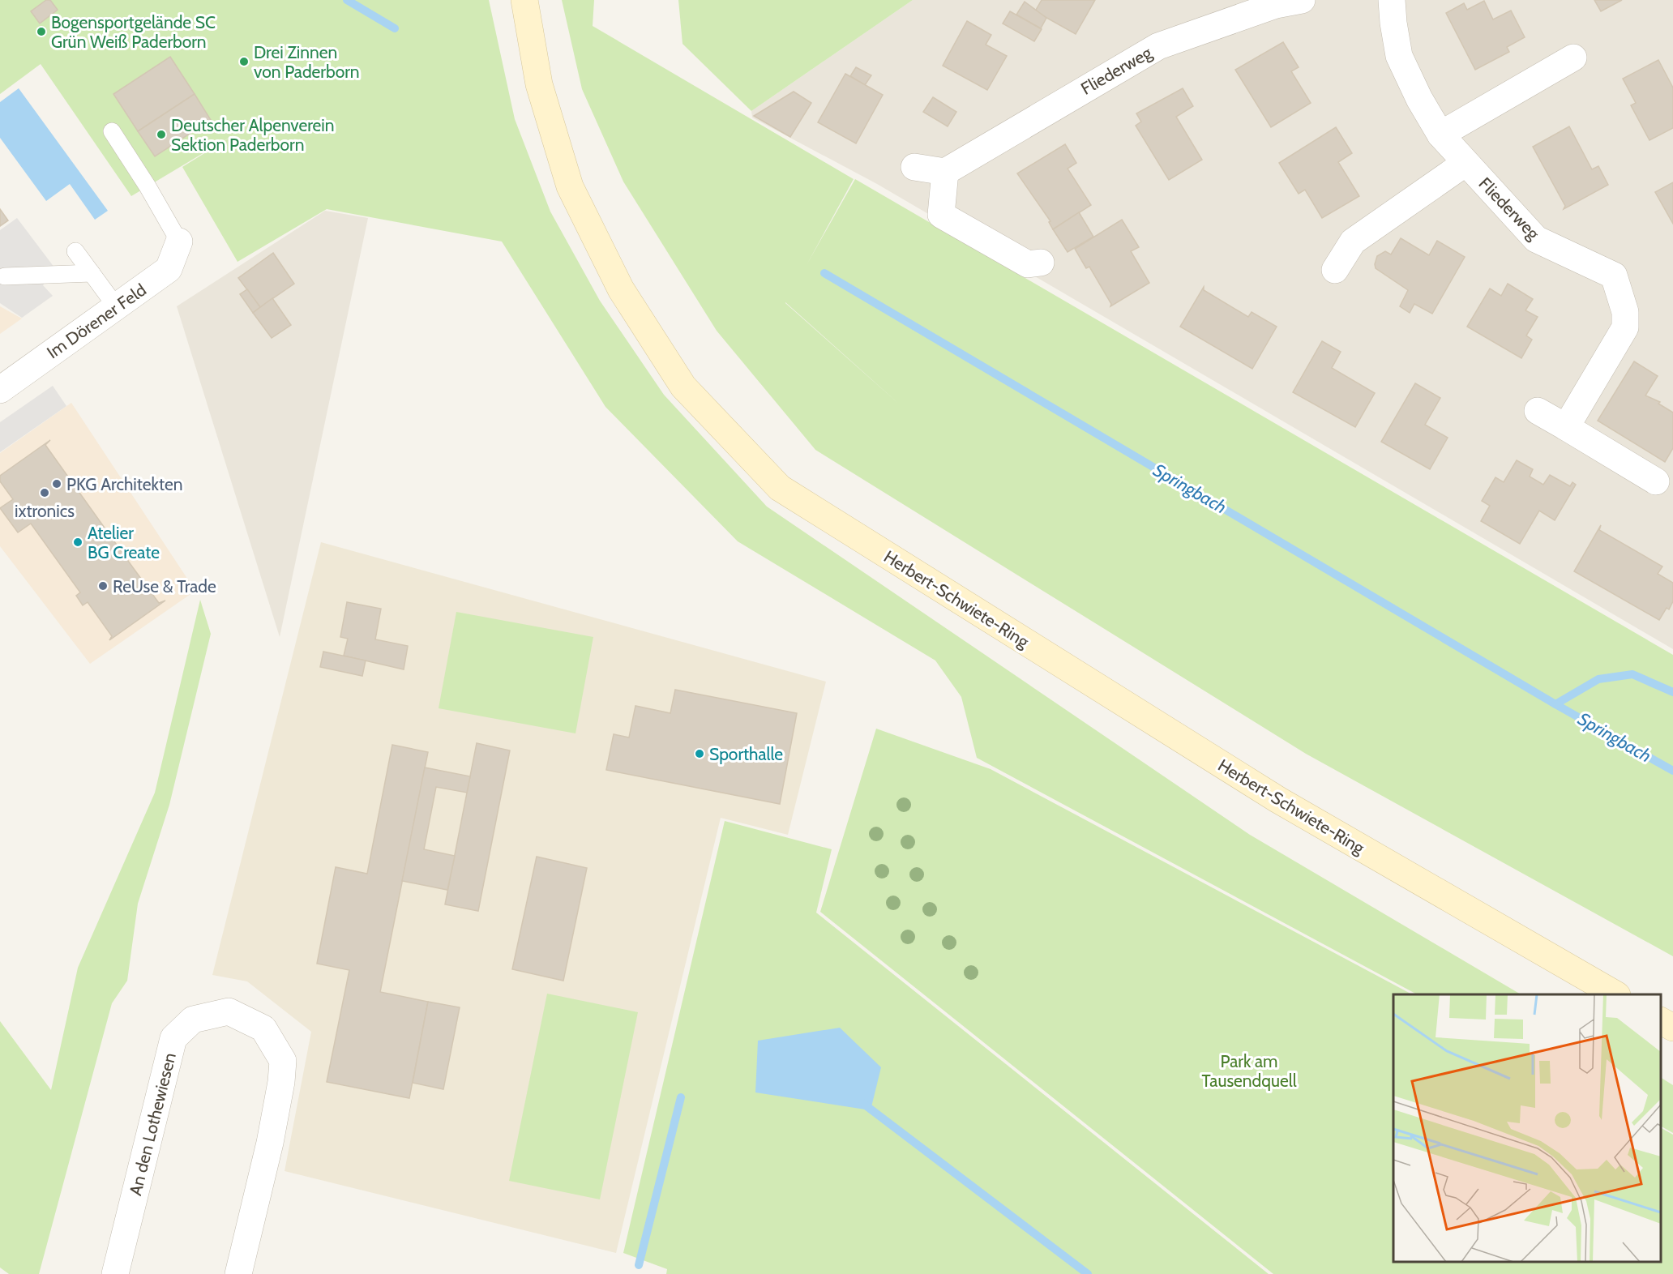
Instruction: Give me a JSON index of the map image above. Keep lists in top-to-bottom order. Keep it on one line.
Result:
{"streets":{"main road":["Herbert-Schwiete-Ring"],"street":["Fliederweg","Im Dörener Feld","An den Lothewiesen"]},"water":["Springbach"],"parks":["Park am Tausendquell"],"places":["Bogensportgelände SC Grün Weiß Paderborn","Drei Zinnen von Paderborn","Deutscher Alpenverein Sektion Paderborn","PKG Architekten","ixtronics","Atelier BG Create","ReUse & Trade","Sporthalle"]}
